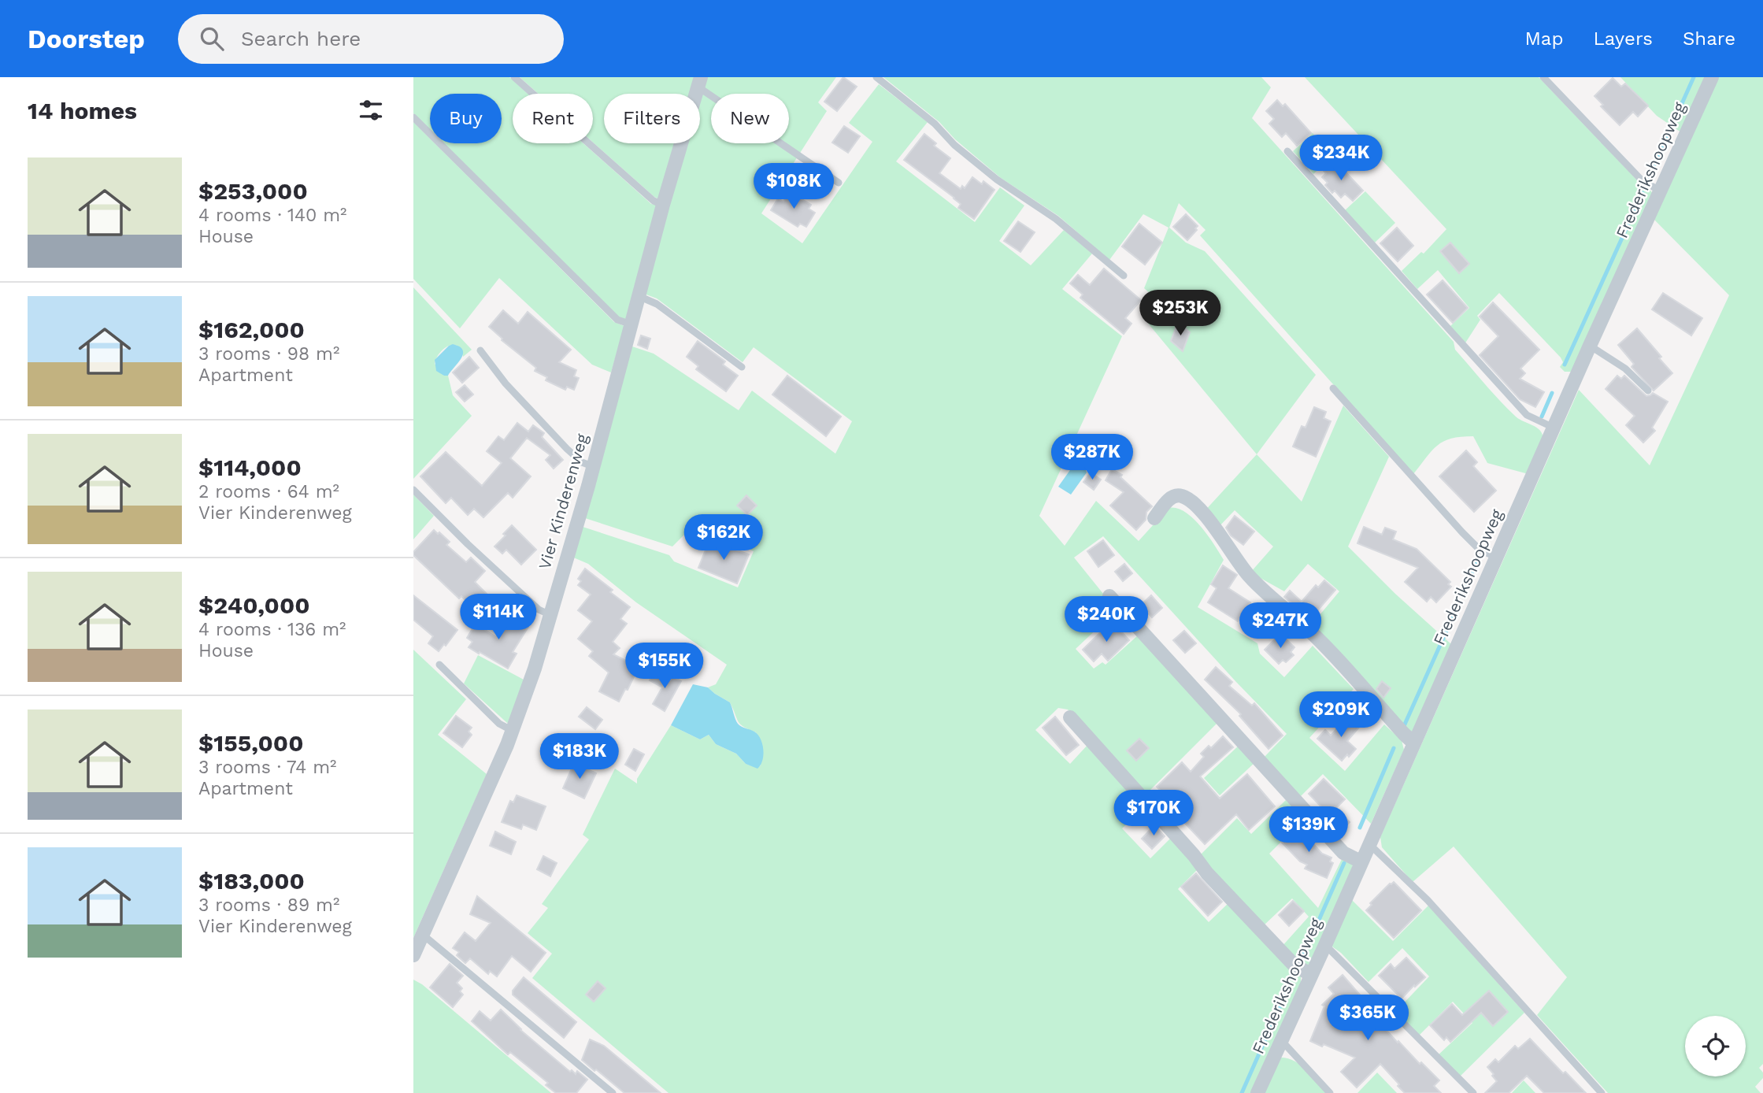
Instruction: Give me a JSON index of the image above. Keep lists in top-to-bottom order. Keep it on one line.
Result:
{"streets":{"street":["Frederikshoopweg","Vier Kinderenweg"]},"page":{"header":"Doorstep","search":"Search here","nav":["Map","Layers","Share"],"heading":"14 homes","chip":["Buy","Rent","Filters","New"],"price":["$234K","$108K","$253K","$287K","$162K","$114K","$240K","$247K","$155K","$209K","$183K","$170K","$139K","$365K"],"list":[{"name":"$253,000","note":"4 rooms · 140 m² · House"},{"name":"$162,000","note":"3 rooms · 98 m² · Apartment"},{"name":"$114,000","note":"2 rooms · 64 m² · Vier Kinderenweg"},{"name":"$240,000","note":"4 rooms · 136 m² · House"},{"name":"$155,000","note":"3 rooms · 74 m² · Apartment"},{"name":"$183,000","note":"3 rooms · 89 m² · Vier Kinderenweg"}]}}
